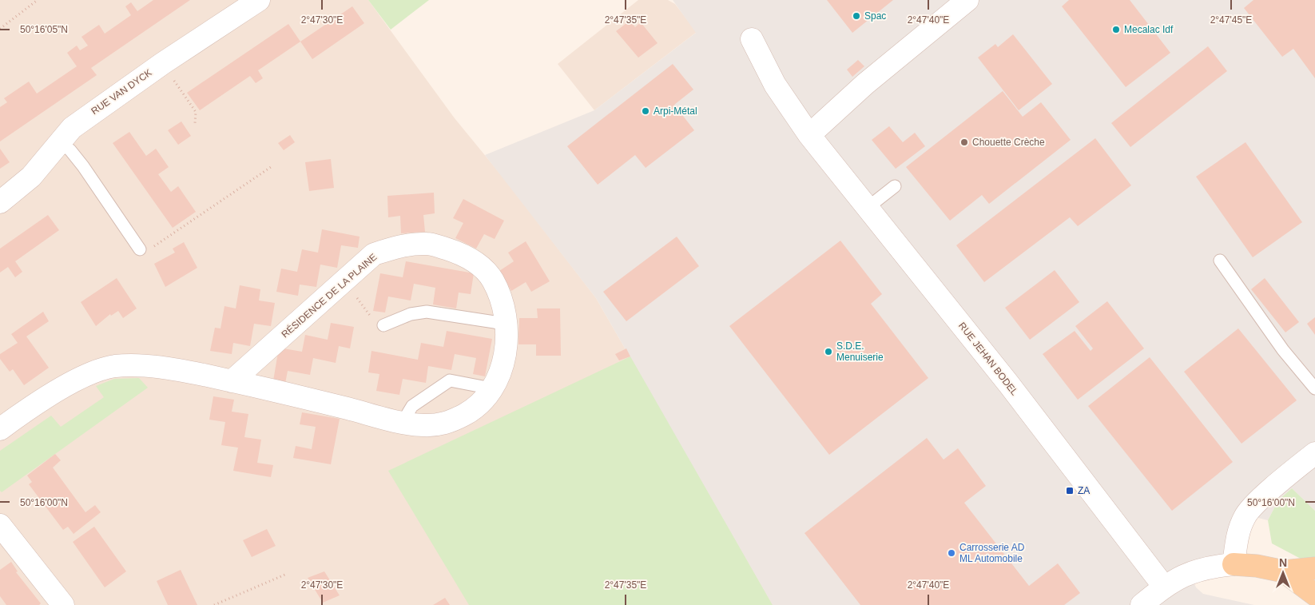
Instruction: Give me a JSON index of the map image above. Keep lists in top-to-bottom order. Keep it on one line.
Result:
{"streets":{"street":["RUE VAN DYCK","RÉSIDENCE DE LA PLAINE","RUE JEHAN BODEL"]},"places":{"other":["Spac","Mecalac Idf","Arpi-Métal","Chouette Crèche","S.D.E. Menuiserie","Carrosserie AD ML Automobile"],"transit":["ZA"]},"north":"top","coordinates":["2°47'30\"E","2°47'35\"E","2°47'40\"E","2°47'45\"E","50°16'05\"N","50°16'00\"N"]}
